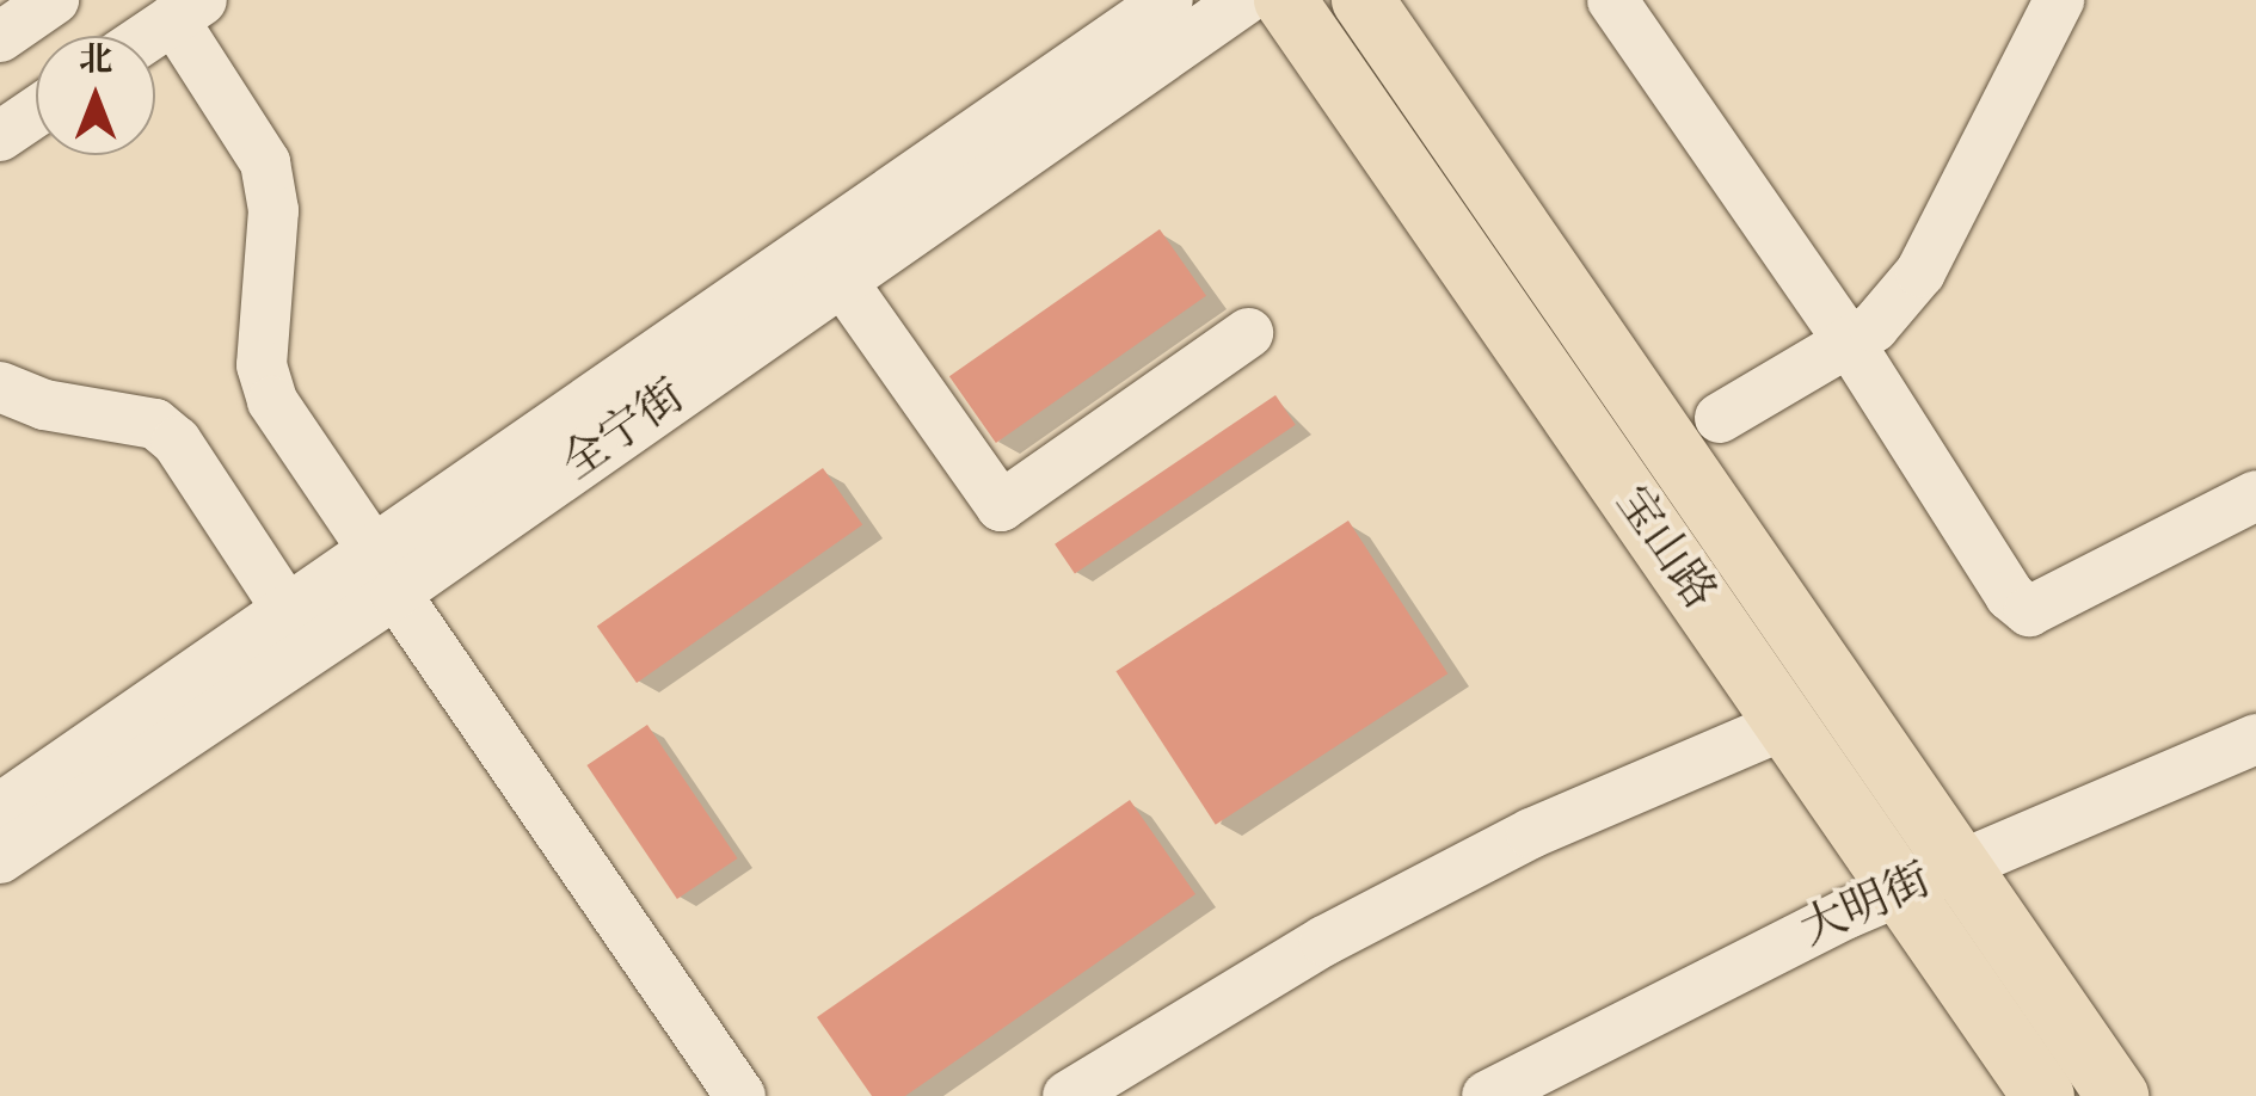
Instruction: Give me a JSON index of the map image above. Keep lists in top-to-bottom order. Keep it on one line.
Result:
{"streets":{"main road":["宝山路"],"street":["全宁街","大明街"]},"crossings":[["宝山路","大明街"]],"north":"top"}
